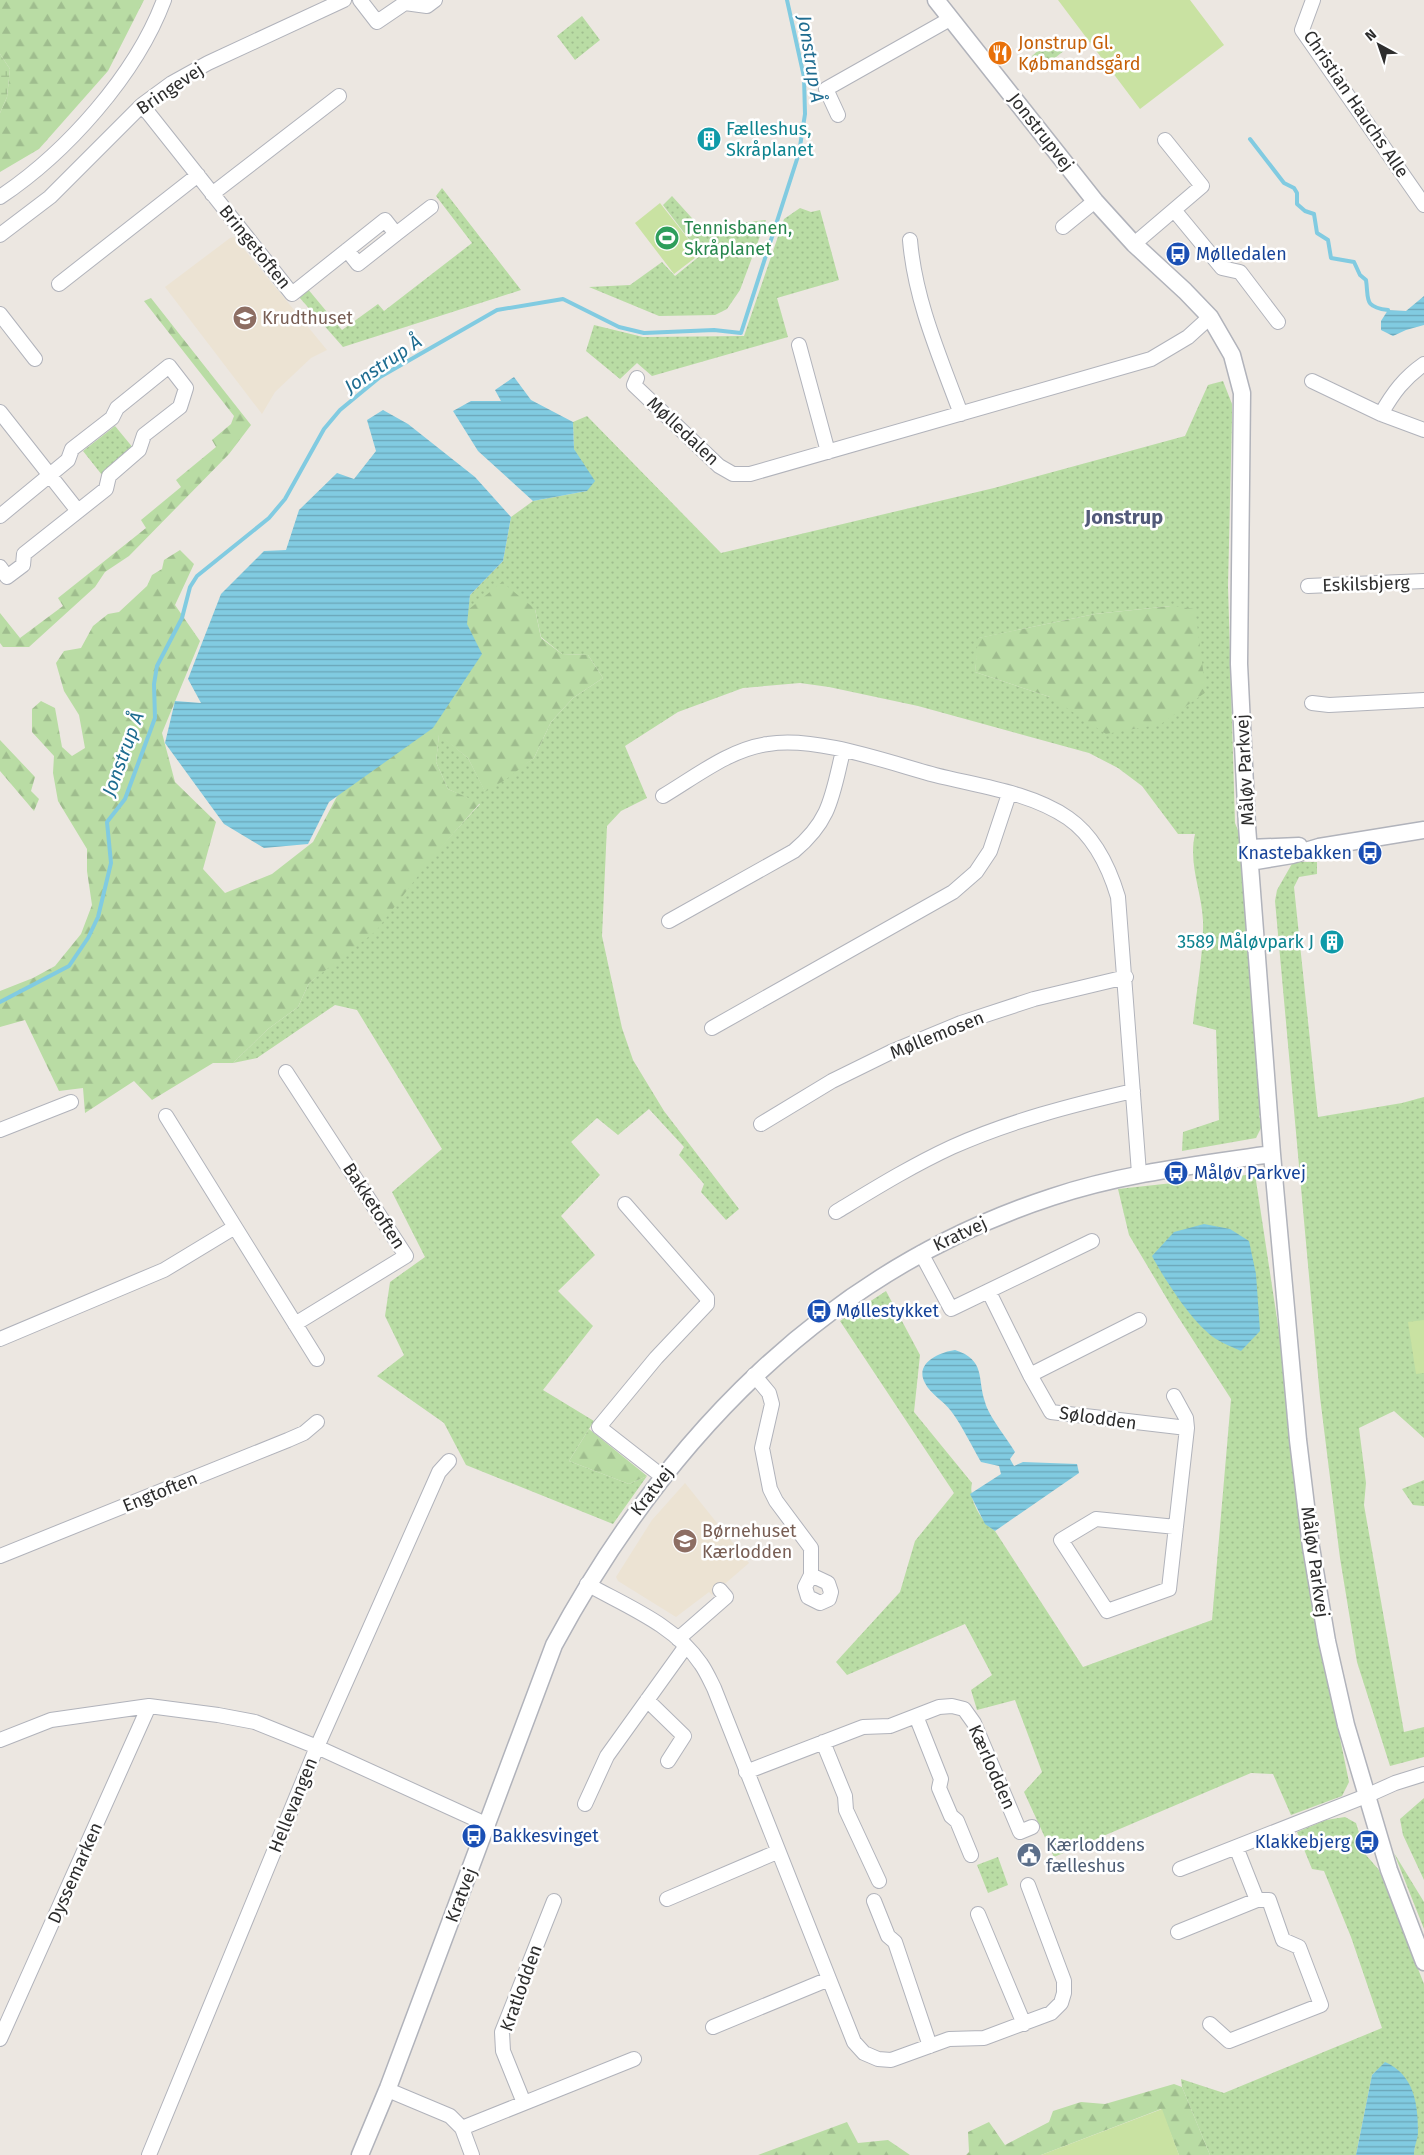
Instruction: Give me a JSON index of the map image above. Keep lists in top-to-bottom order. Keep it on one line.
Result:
{"streets":{"street":["Bringevej","Christian Hauchs Alle","Jonstrupvej","Bringetoften","Mølledalen","Eskilsbjerg","Måløv Parkvej","Møllemosen","Bakketoften","Kratvej","Sølodden","Engtoften","Kærlodden","Hellevangen","Dyssemarken","Kratlodden"]},"crossings":[["Bringevej","Bringetoften"],["Jonstrupvej","Mølledalen"],["Jonstrupvej","Måløv Parkvej"],["Mølledalen","Måløv Parkvej"],["Måløv Parkvej","Kratvej"]],"districts":["Jonstrup"],"water":["Jonstrup Å"],"places":{"restaurant":["Jonstrup Gl. Købmandsgård"],"building":["Fælleshus, Skråplanet","3589 Måløvpark J"],"sports":["Tennisbanen, Skråplanet"],"bus stop":["Mølledalen","Knastebakken","Måløv Parkvej","Møllestykket","Bakkesvinget","Klakkebjerg"],"school or university":["Krudthuset","Børnehuset Kærlodden"],"public building":["Kærloddens fælleshus"]},"north":"top left"}
